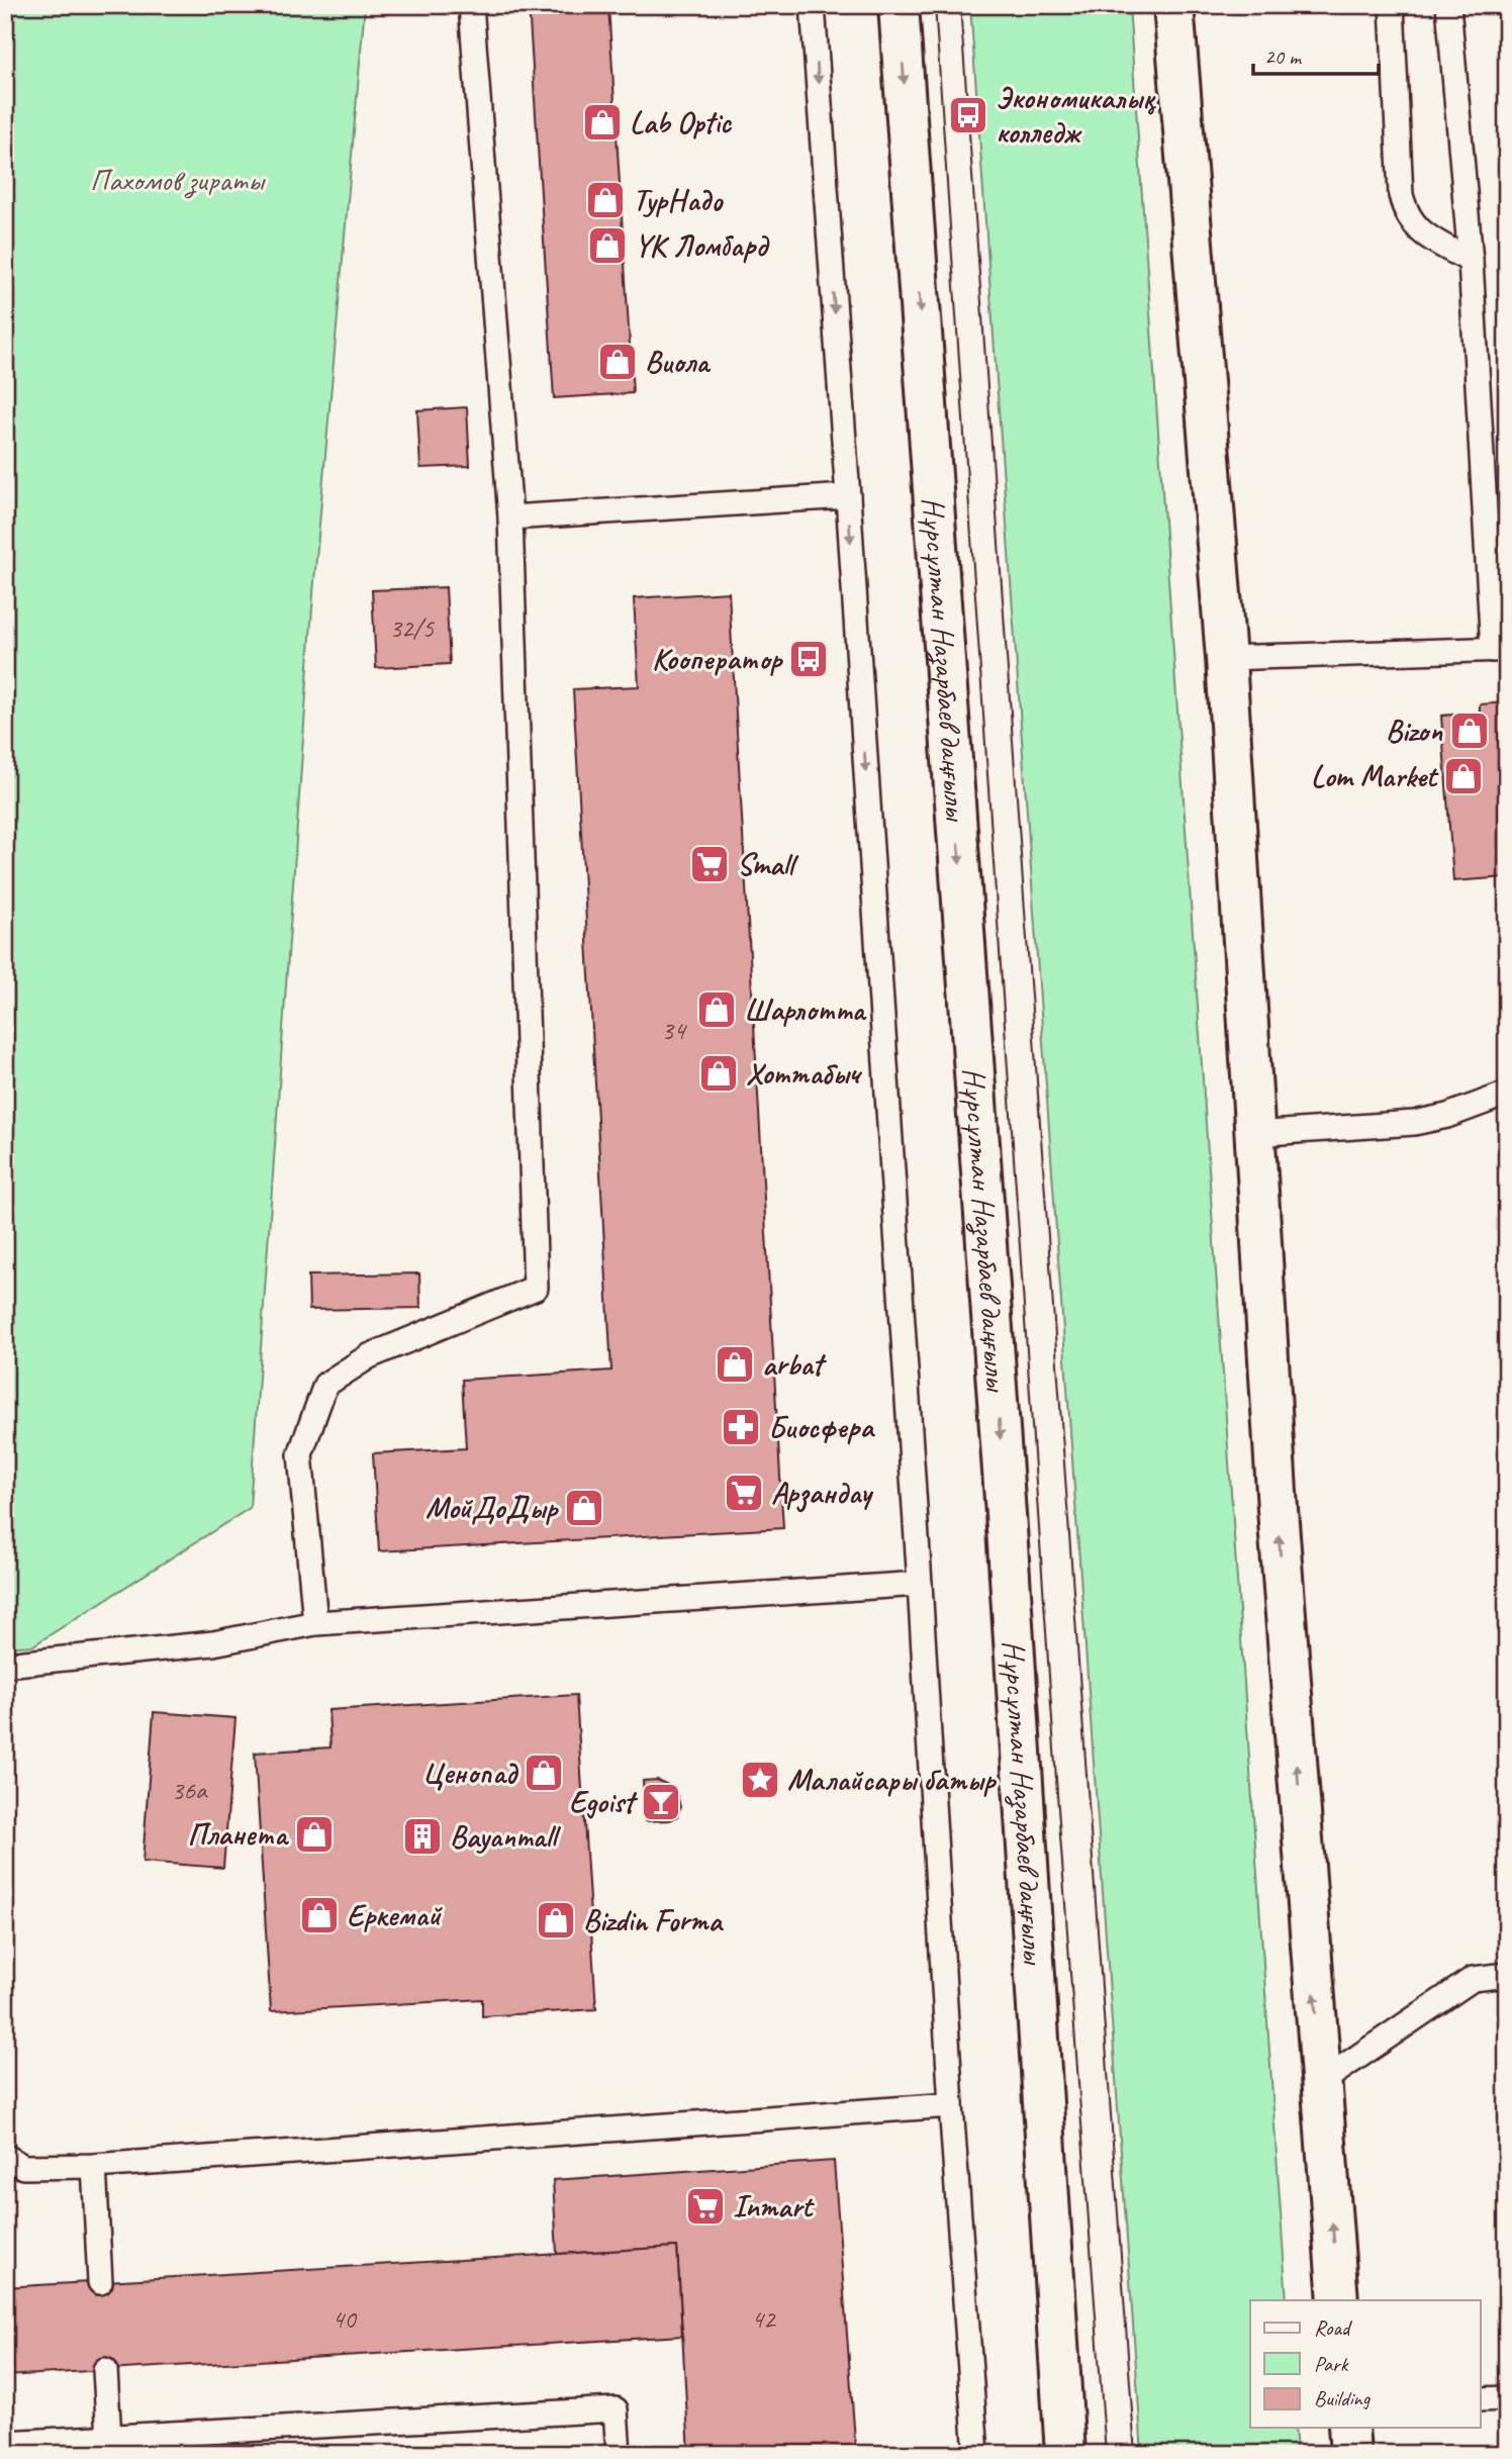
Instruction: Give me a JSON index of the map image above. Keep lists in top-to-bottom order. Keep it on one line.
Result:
{"streets":{"main road":["Нұрсұлтан Назарбаев даңғылы"]},"parks":["Пахомов зираты"],"places":{"bus stop":["Экономикалық колледж","Кооператор"],"shop":["Lab Optic","ТурНадо","YK Ломбард","Виола","Bizon","Lom Market","Шарлотта","Хоттабыч","arbat","МойДоДыр","Ценопад","Планета","Еркемай","Bizdin Forma"],"supermarket":["Small","Арзандау","Inmart"],"pharmacy":["Биосфера"],"place":["Малайсары батыр"],"bar":["Egoist"],"building":["Bayanmall"]},"house_numbers":["32/5","34","36а","40","42"],"legend":["Road","Park","Building"],"scale_bar":"20 m"}
